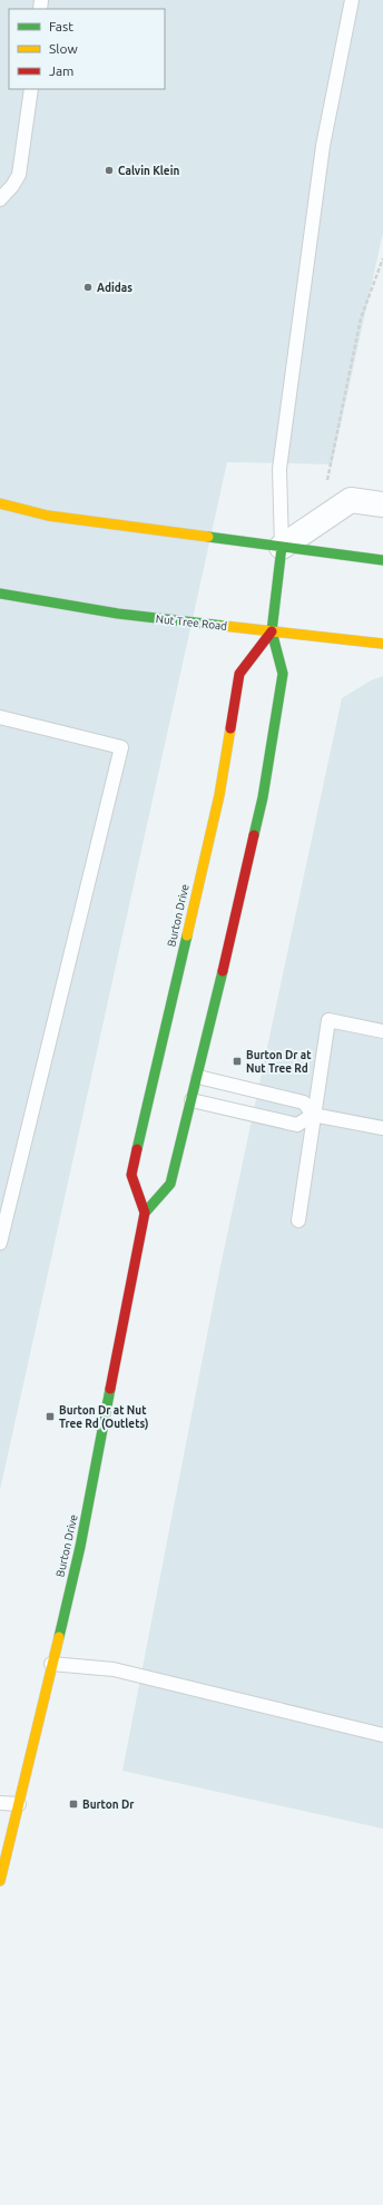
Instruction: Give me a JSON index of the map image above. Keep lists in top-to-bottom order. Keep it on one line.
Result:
{"streets":{"street":["Nut Tree Road","Burton Drive"]},"crossings":[["Nut Tree Road","Burton Drive"]],"places":{"other":["Calvin Klein","Adidas"],"transit":["Burton Dr at Nut Tree Rd","Burton Dr at Nut Tree Rd (Outlets)","Burton Dr"]},"legend":["Fast","Slow","Jam"]}
